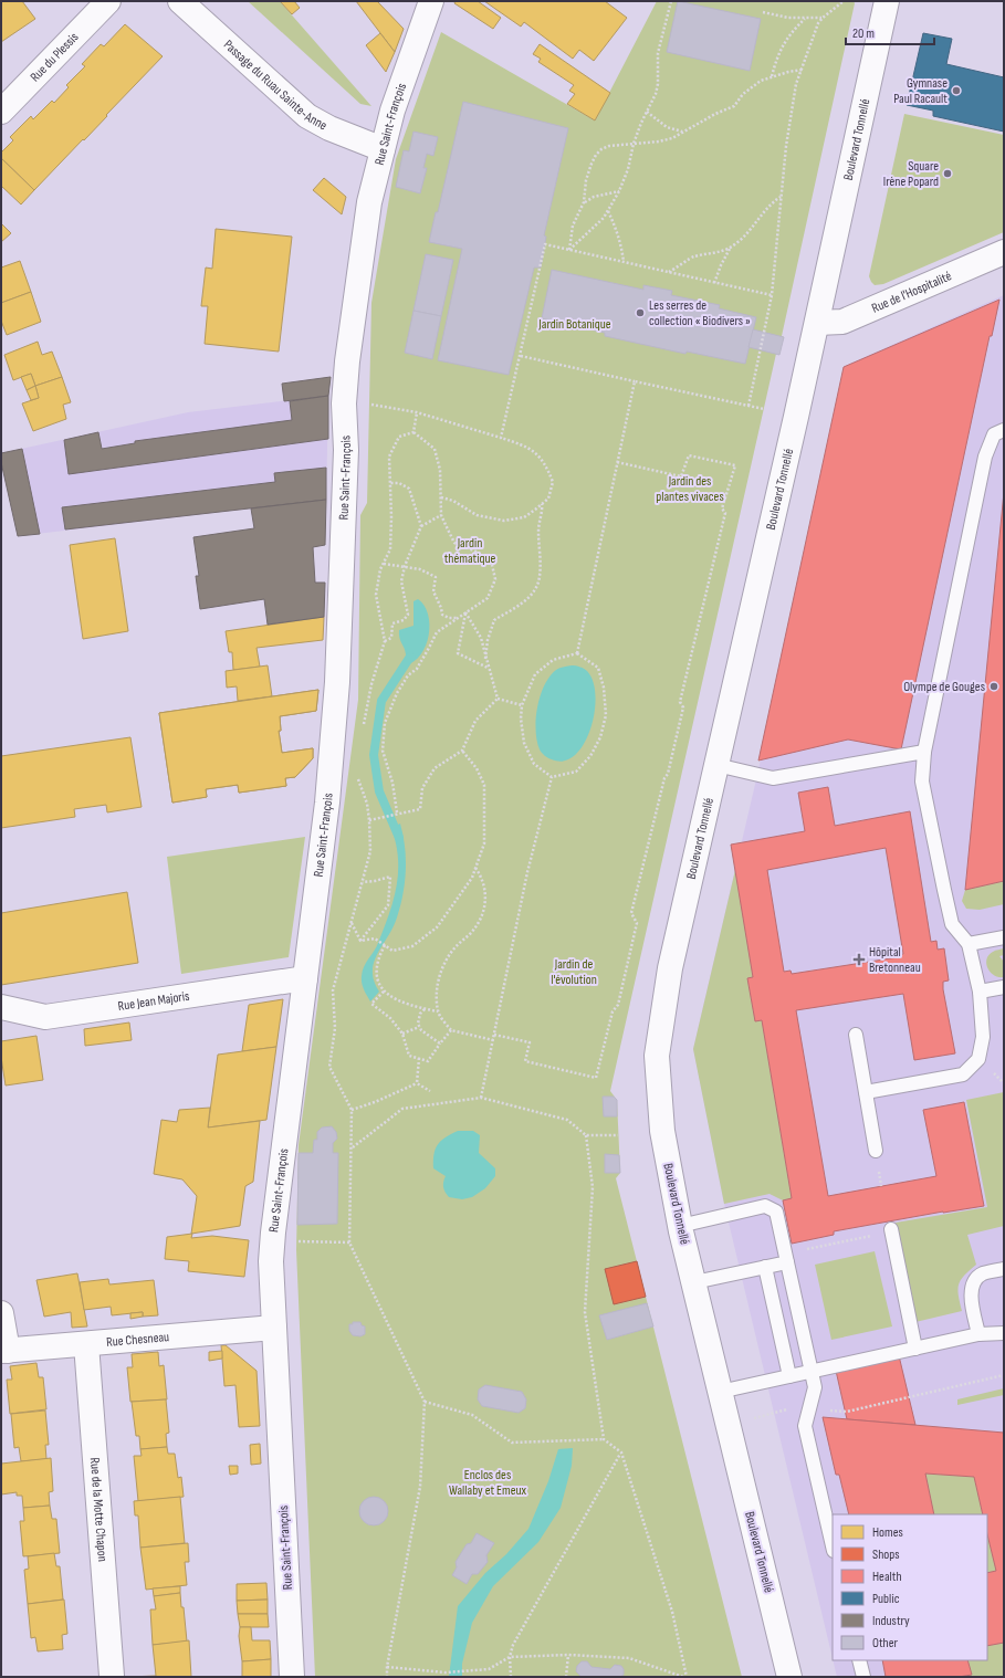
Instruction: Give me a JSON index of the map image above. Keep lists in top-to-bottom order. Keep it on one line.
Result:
{"streets":{"street":["Rue du Plessis","Passage du Ruau Sainte-Anne","Rue Saint-François","Boulevard Tonnellé","Rue de l'Hospitalité","Rue Jean Majoris","Rue Chesneau","Rue de la Motte Chapon"]},"crossings":[["Passage du Ruau Sainte-Anne","Rue Saint-François"],["Rue Saint-François","Rue Jean Majoris"],["Rue Saint-François","Rue Chesneau"],["Boulevard Tonnellé","Rue de l'Hospitalité"],["Rue Chesneau","Rue de la Motte Chapon"]],"parks":["Jardin Botanique","Jardin des plantes vivaces","Jardin thématique","Jardin de l'évolution","Enclos des Wallaby et Emeux"],"places":{"other":["Gymnase Paul Racault","Square Irène Popard","Les serres de collection « Biodivers »","Olympe de Gouges"],"health":["Hôpital Bretonneau"]},"legend":["Homes","Shops","Health","Public","Industry","Other"],"scale_bar":"20 m"}
